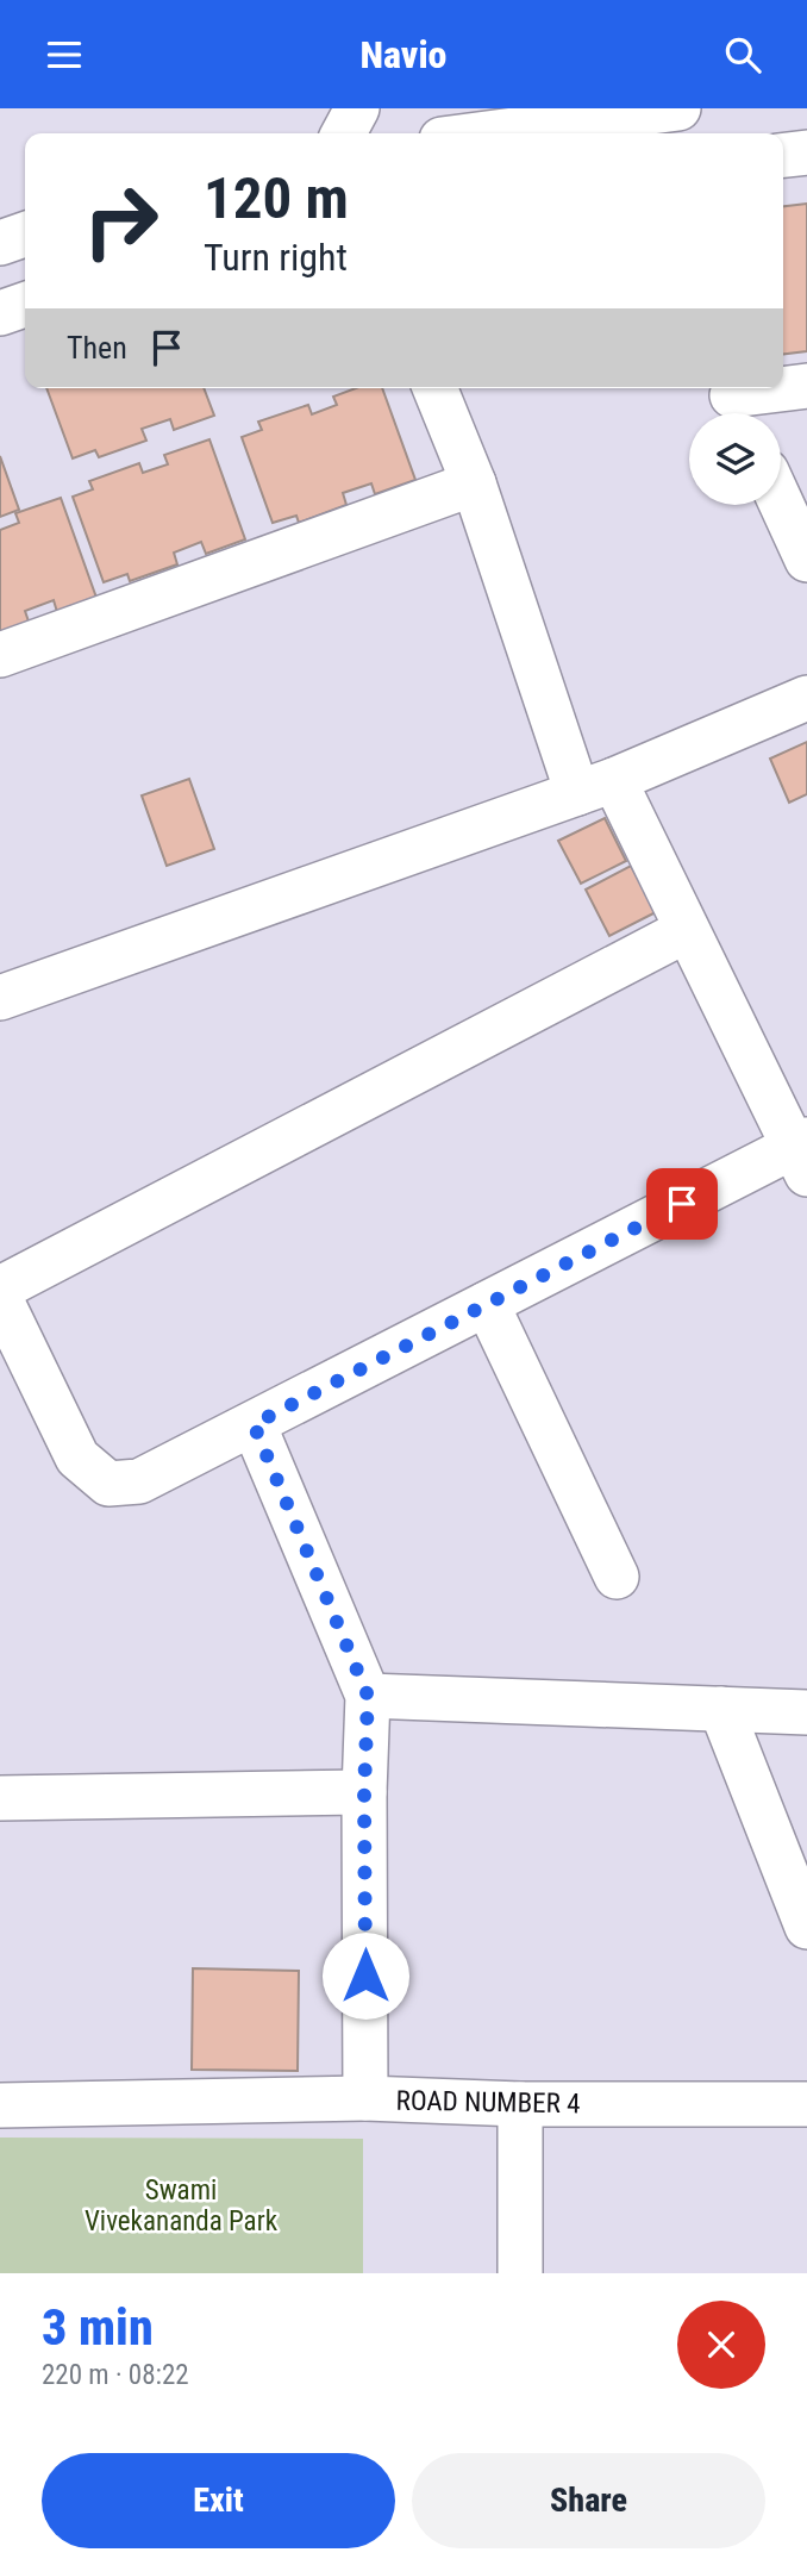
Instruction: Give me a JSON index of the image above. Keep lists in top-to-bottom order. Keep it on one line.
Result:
{"streets":{"street":["ROAD NUMBER 4"]},"parks":["Swami Vivekananda Park"],"page":{"header":"Navio","turn":["120 m","Turn right"],"then":"Then","heading":["3 min","220 m · 08:22"],"buttons":["Exit","Share"]}}
